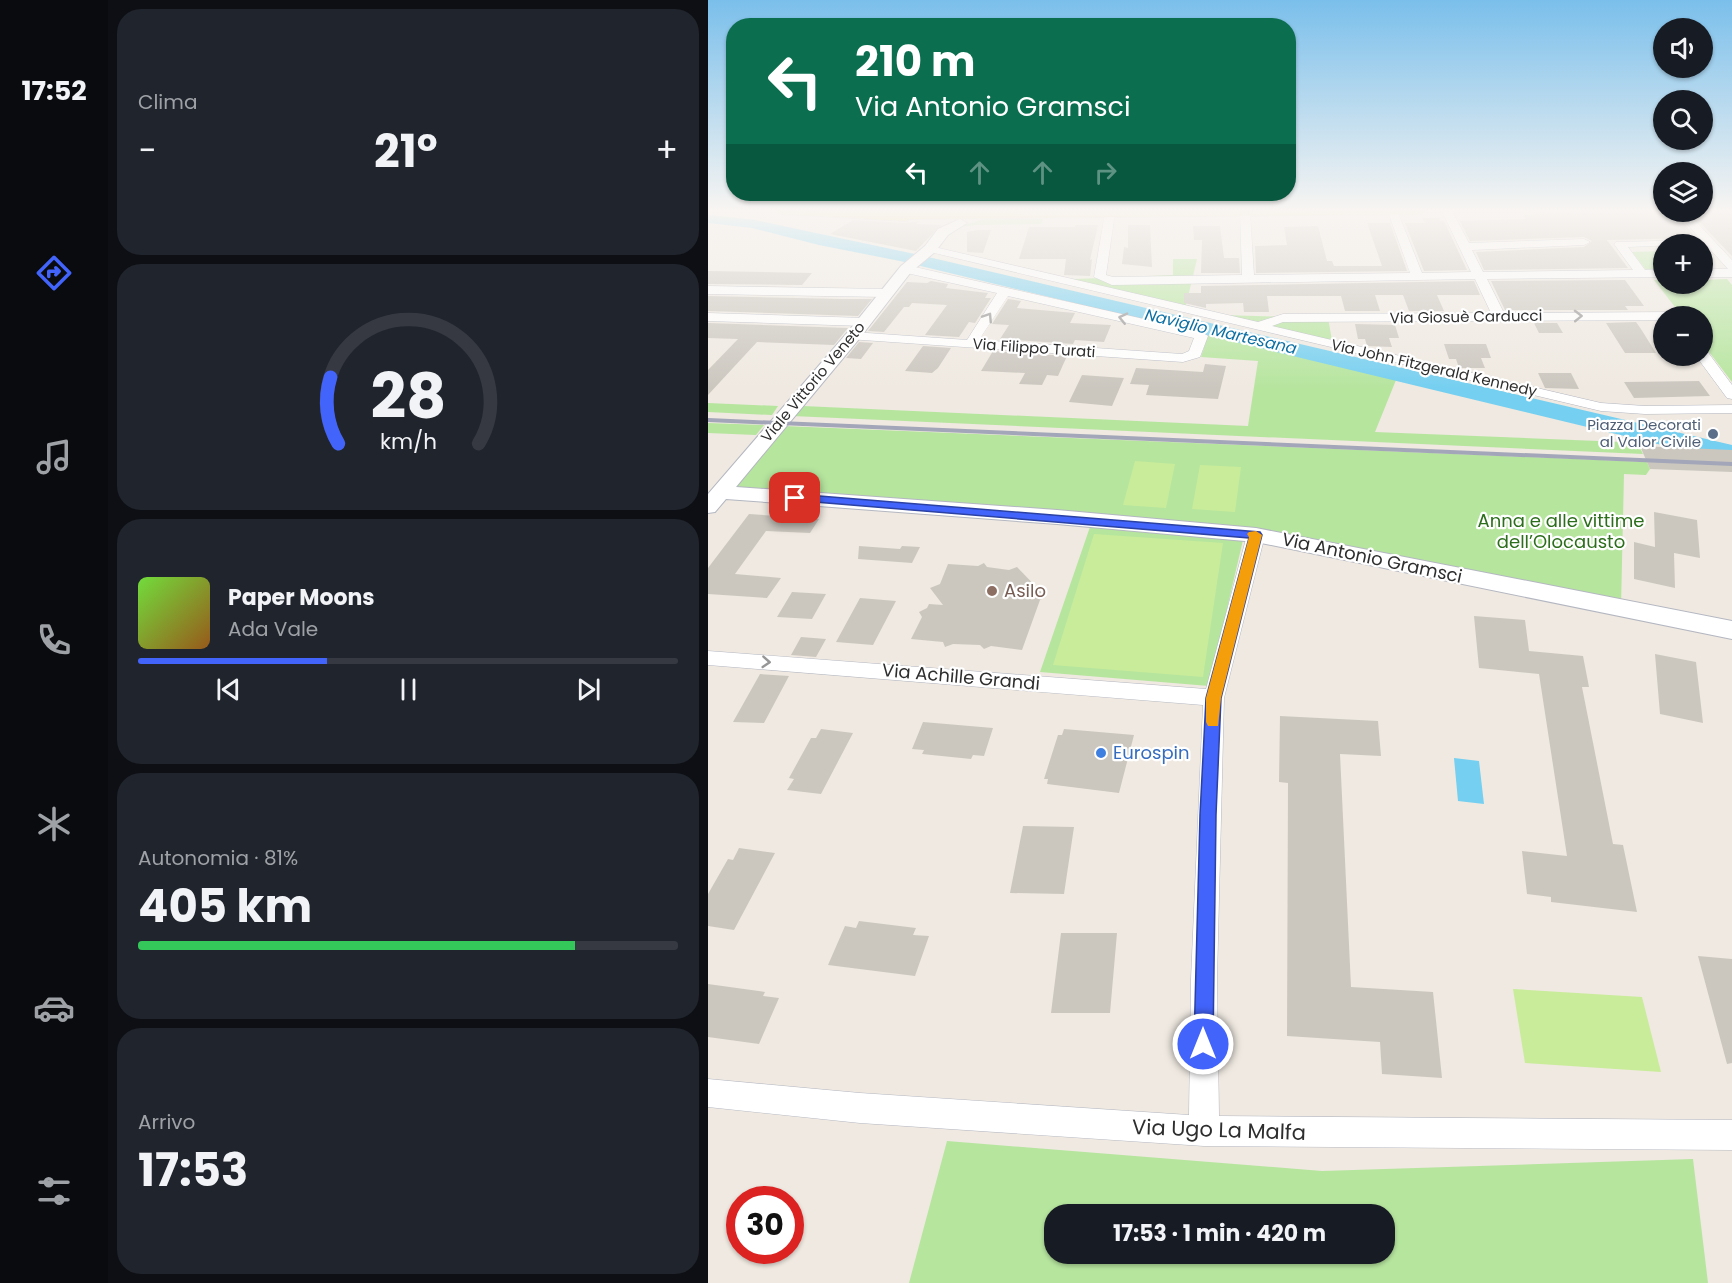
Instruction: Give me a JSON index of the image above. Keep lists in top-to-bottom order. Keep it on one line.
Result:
{"streets":{"street":["Via Giosuè Carducci","Via Filippo Turati","Via John Fitzgerald Kennedy","Viale Vittorio Veneto","Via Antonio Gramsci","Via Achille Grandi","Via Ugo La Malfa"]},"crossings":[["Via Giosuè Carducci","Via John Fitzgerald Kennedy"],["Via Filippo Turati","Viale Vittorio Veneto"],["Viale Vittorio Veneto","Via Antonio Gramsci"]],"one_way":["Via Achille Grandi"],"water":["Naviglio Martesana"],"parks":["Anna e alle vittime dell’Olocausto"],"places":["Piazza Decorati al Valor Civile","Asilo","Eurospin"],"page":{"tabs":"17:52","tile":["Clima",["Autonomia · 81%","405 km"],["Arrivo","17:53"]],"map_buttons":["+","−"],"turn":["210 m","Via Antonio Gramsci"],"heat":["−","21°","+"],"song":["Paper Moons","Ada Vale"],"limit":"30","trip":"17:53 · 1 min · 420 m","gauge":["28","km/h"]}}
